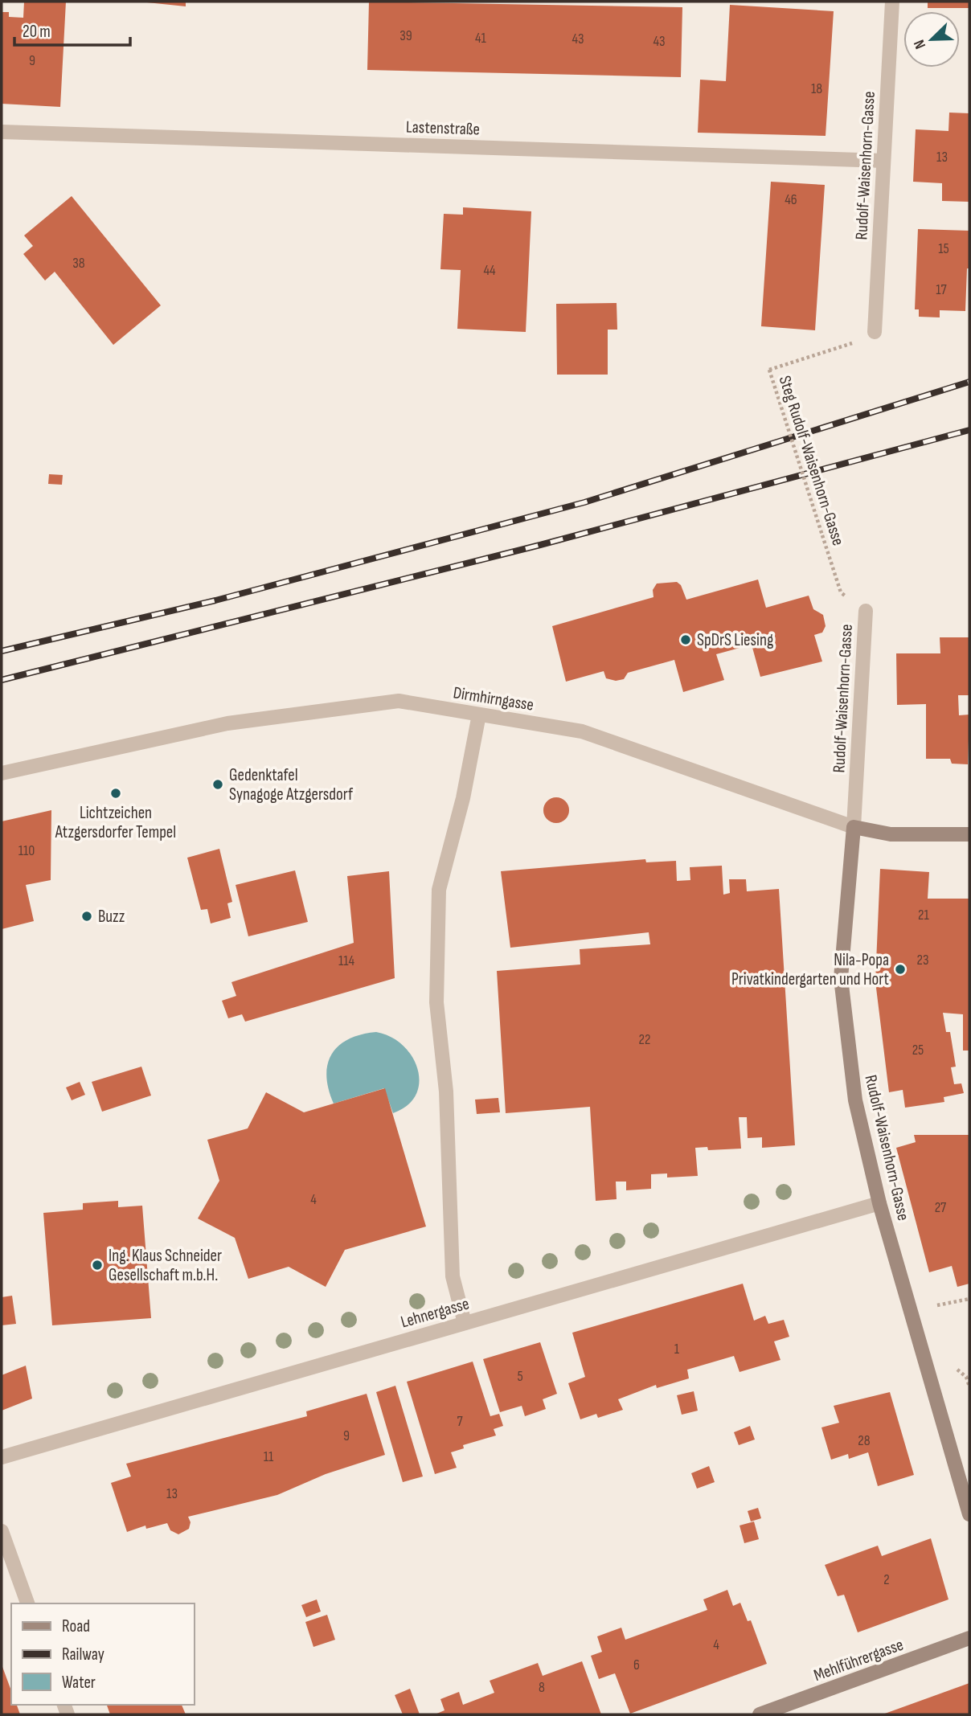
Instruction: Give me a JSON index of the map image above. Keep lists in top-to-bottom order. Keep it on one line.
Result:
{"streets":{"street":["Lastenstraße","Rudolf-Waisenhorn-Gasse","Dirmhirngasse","Lehnergasse","Mehlführergasse"],"path":["Steg Rudolf-Waisenhorn-Gasse"]},"crossings":[["Lastenstraße","Rudolf-Waisenhorn-Gasse"],["Rudolf-Waisenhorn-Gasse","Dirmhirngasse"],["Rudolf-Waisenhorn-Gasse","Lehnergasse"]],"places":["SpDrS Liesing","Gedenktafel Synagoge Atzgersdorf","Lichtzeichen Atzgersdorfer Tempel","Buzz","Nila-Popa Privatkindergarten und Hort","Ing. Klaus Schneider Gesellschaft m.b.H."],"house_numbers":["39","41","43","43","9","18","13","46","15","38","44","17","110","21","23","114","22","25","4","27","1","5","7","9","28","11","13","2","4","6","8"],"legend":["Road","Railway","Water"],"scale_bar":"20 m","north":"bottom left"}
